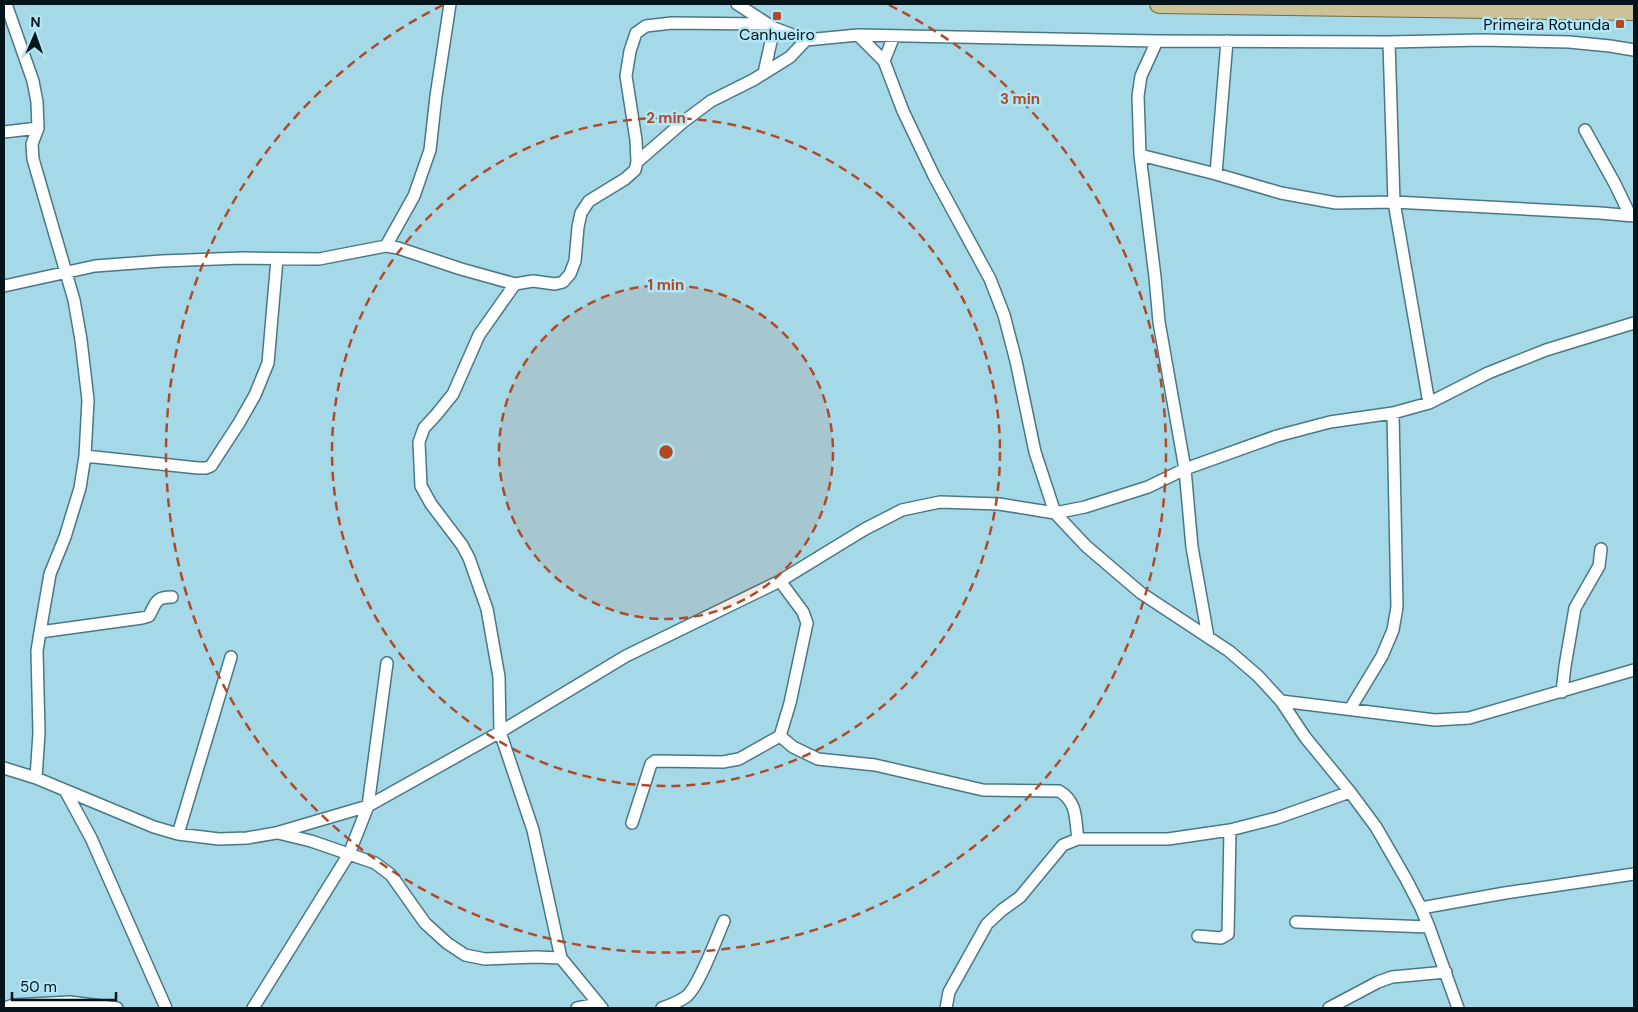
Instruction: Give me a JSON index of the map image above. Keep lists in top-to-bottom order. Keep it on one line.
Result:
{"places":{"transit":["Canhueiro","Primeira Rotunda"]},"scale_bar":"50 m","north":"top","rings":["3 min","2 min","1 min"]}
